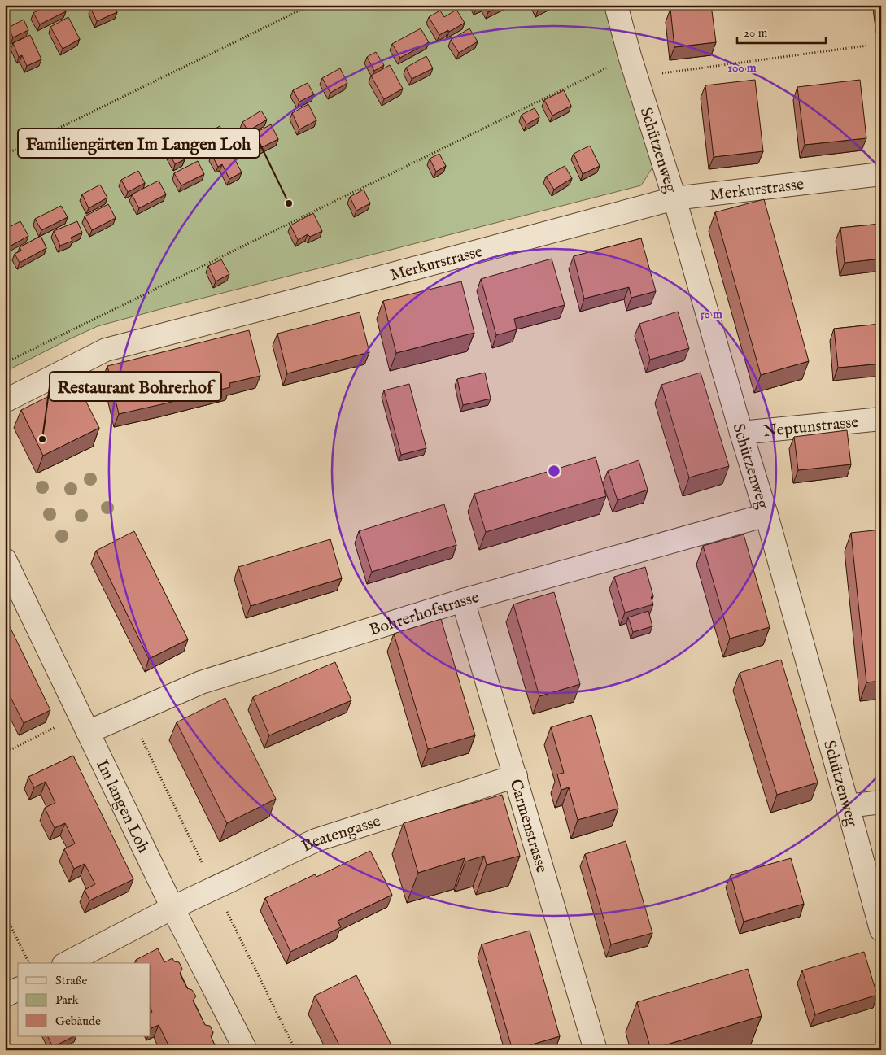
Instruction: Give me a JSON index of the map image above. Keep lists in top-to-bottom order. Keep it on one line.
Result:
{"streets":{"street":["Schützenweg","Merkurstrasse","Neptunstrasse","Bohrerhofstrasse","Im langen Loh","Carmenstrasse","Beatengasse"]},"crossings":[["Schützenweg","Merkurstrasse"],["Schützenweg","Neptunstrasse"],["Schützenweg","Bohrerhofstrasse"],["Bohrerhofstrasse","Im langen Loh"],["Bohrerhofstrasse","Carmenstrasse"],["Im langen Loh","Beatengasse"],["Carmenstrasse","Beatengasse"]],"places":["Familiengärten Im Langen Loh","Restaurant Bohrerhof"],"legend":["Straße","Park","Gebäude"],"scale_bar":"20 m","rings":["100 m","50 m"]}
